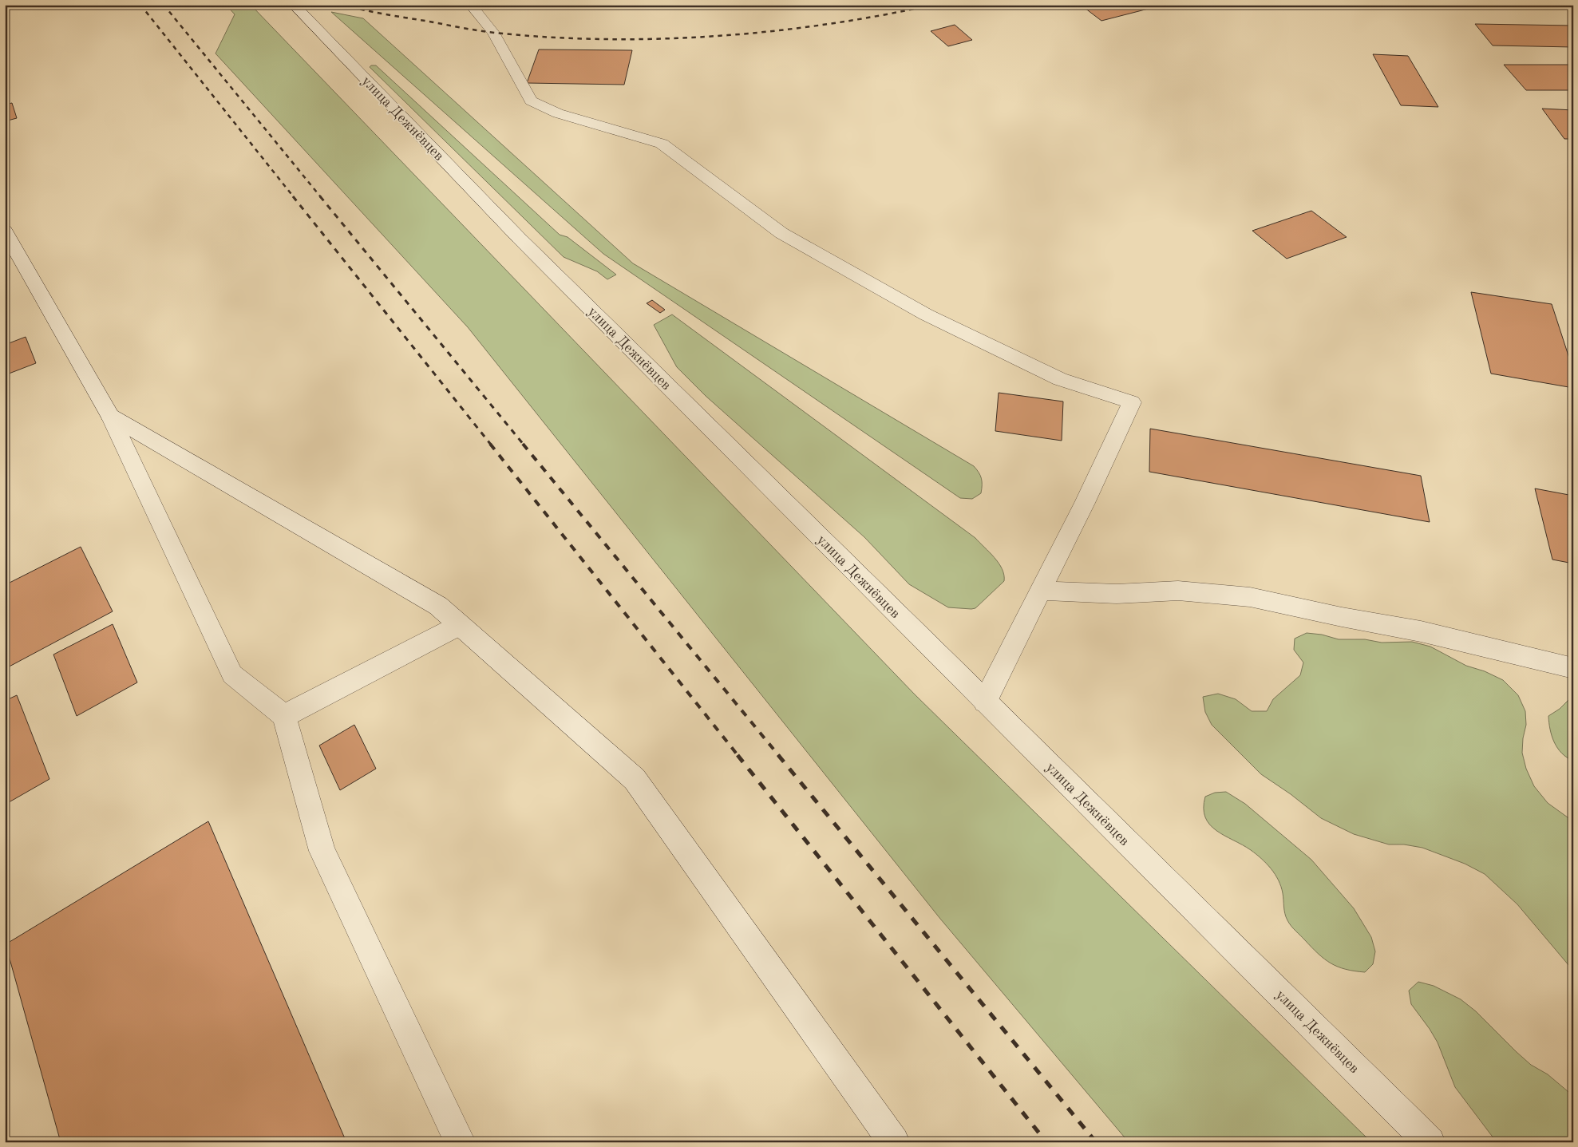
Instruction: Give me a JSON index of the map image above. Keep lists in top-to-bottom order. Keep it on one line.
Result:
{"streets":{"main road":["улица Дежнёвцев"]}}
